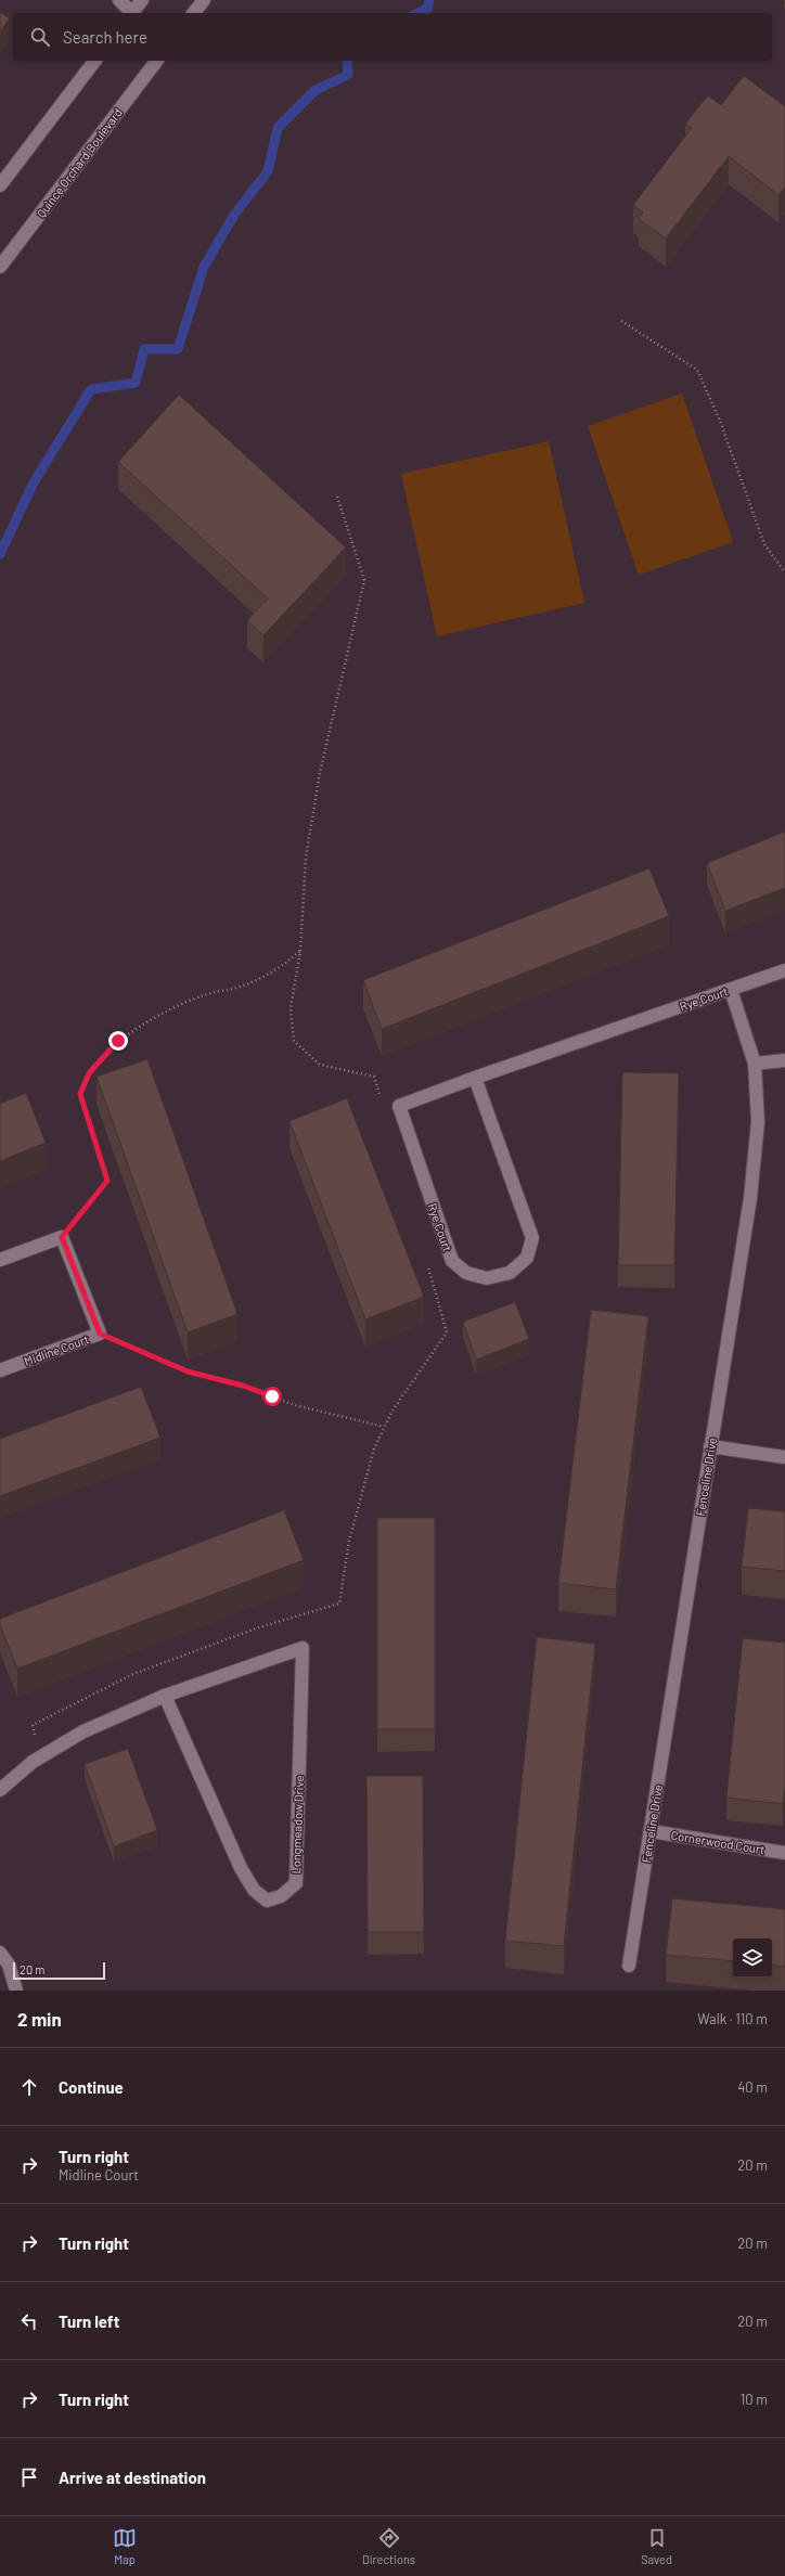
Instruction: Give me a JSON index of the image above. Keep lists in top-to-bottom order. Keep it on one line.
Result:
{"streets":{"street":["Quince Orchard Boulevard","Rye Court","Midline Court","Fenceline Drive","Longmeadow Drive","Cornerwood Court"]},"crossings":[["Rye Court","Fenceline Drive"],["Fenceline Drive","Cornerwood Court"]],"scale_bar":"20 m","page":{"search":"Search here","scale":"20 m","heading":["2 min","Walk · 110 m"],"list":[["Continue","40 m"],["Turn right","Midline Court","20 m"],["Turn right","20 m"],["Turn left","20 m"],["Turn right","10 m"],"Arrive at destination"],"nav":["Map","Directions","Saved"]}}
